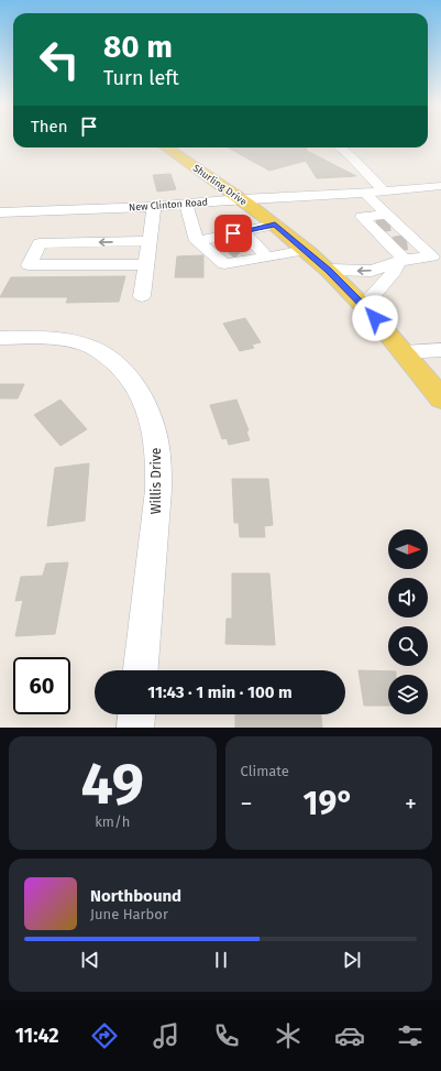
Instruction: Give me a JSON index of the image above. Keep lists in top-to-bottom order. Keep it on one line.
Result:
{"streets":{"main road":["Shurling Drive"],"street":["New Clinton Road","Willis Drive"]},"crossings":[["Shurling Drive","New Clinton Road"]],"north":"right","page":{"turn":["80 m","Turn left"],"then":"Then","limit":"60","trip":"11:43 · 1 min · 100 m","tile":[["49","km/h"],"Climate"],"heat":["−","19°","+"],"song":["Northbound","June Harbor"],"tabs":"11:42"}}
